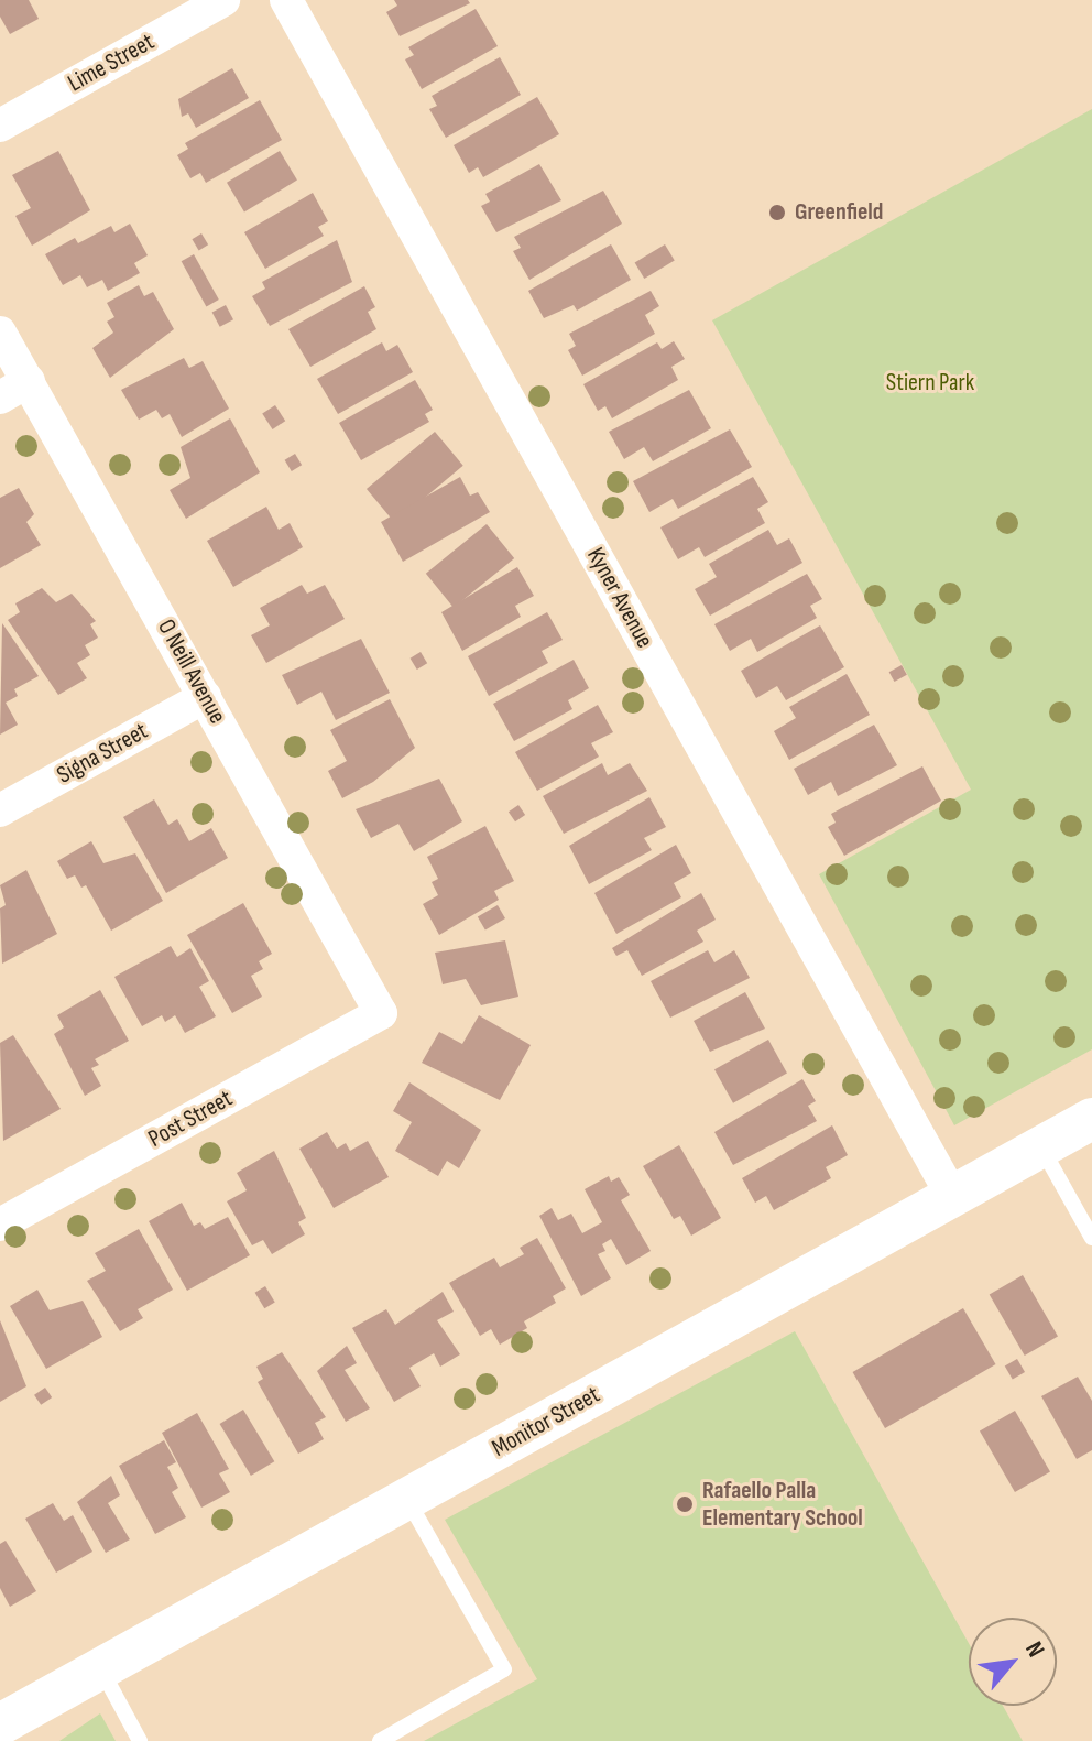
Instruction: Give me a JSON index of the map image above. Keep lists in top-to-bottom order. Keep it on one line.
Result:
{"streets":{"street":["Lime Street","Kyner Avenue","O Neill Avenue","Signa Street","Post Street","Monitor Street"]},"crossings":[["Kyner Avenue","Monitor Street"],["O Neill Avenue","Signa Street"],["O Neill Avenue","Post Street"]],"parks":["Stiern Park"],"places":["Greenfield","Rafaello Palla Elementary School"],"north":"top right"}
